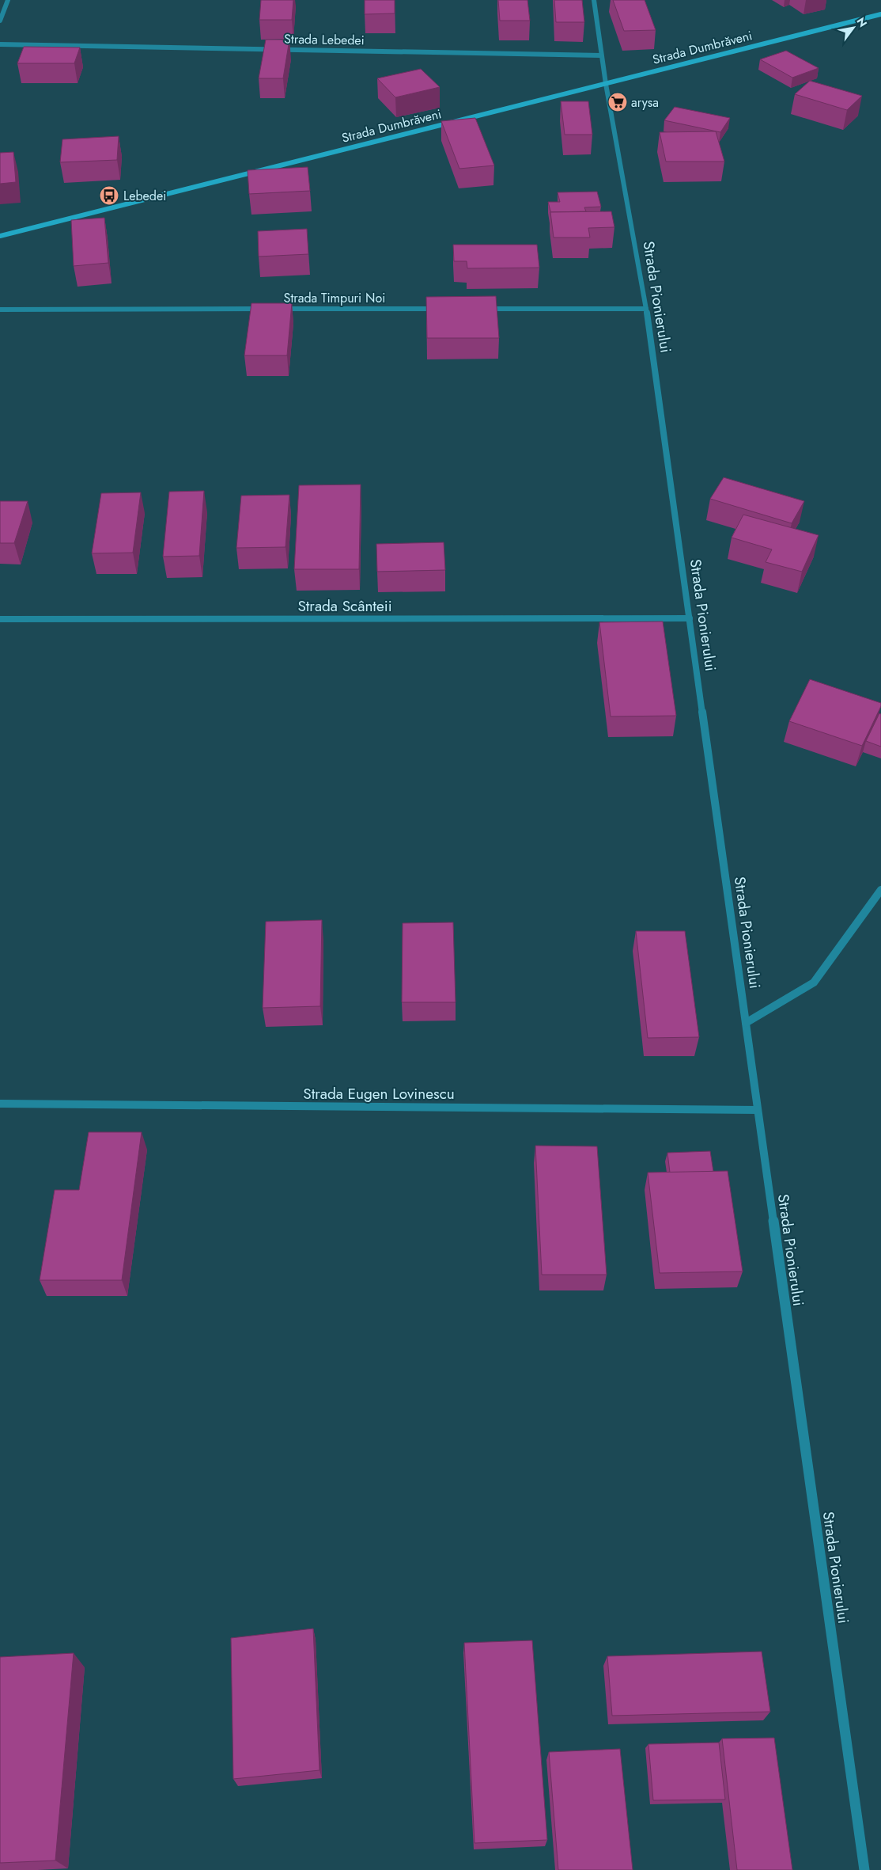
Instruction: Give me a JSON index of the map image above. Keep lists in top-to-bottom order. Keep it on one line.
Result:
{"streets":{"street":["Strada Lebedei","Strada Dumbrăveni","Strada Pionierului","Strada Timpuri Noi","Strada Scânteii","Strada Eugen Lovinescu"]},"crossings":[["Strada Lebedei","Strada Pionierului"],["Strada Dumbrăveni","Strada Pionierului"],["Strada Pionierului","Strada Scânteii"],["Strada Pionierului","Strada Eugen Lovinescu"]],"places":{"supermarket":["arysa"],"bus stop":["Lebedei"]},"north":"top right"}
